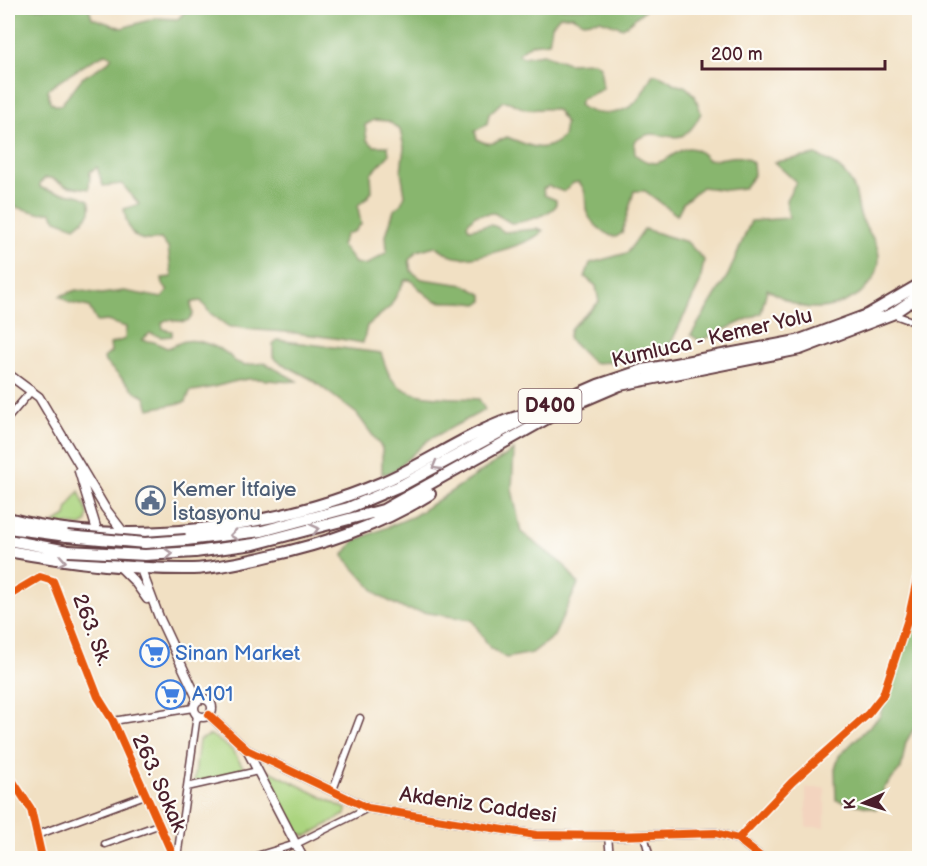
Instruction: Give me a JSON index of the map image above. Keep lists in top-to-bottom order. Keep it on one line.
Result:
{"streets":{"highway":["Kumluca - Kemer Yolu","D400"],"street":["263. Sk.","263. Sokak","Akdeniz Caddesi"]},"crossings":[["263. Sk.","263. Sokak"]],"places":{"public building":["Kemer İtfaiye İstasyonu"],"supermarket":["Sinan Market","A101"]},"scale_bar":"200 m","north":"left"}
